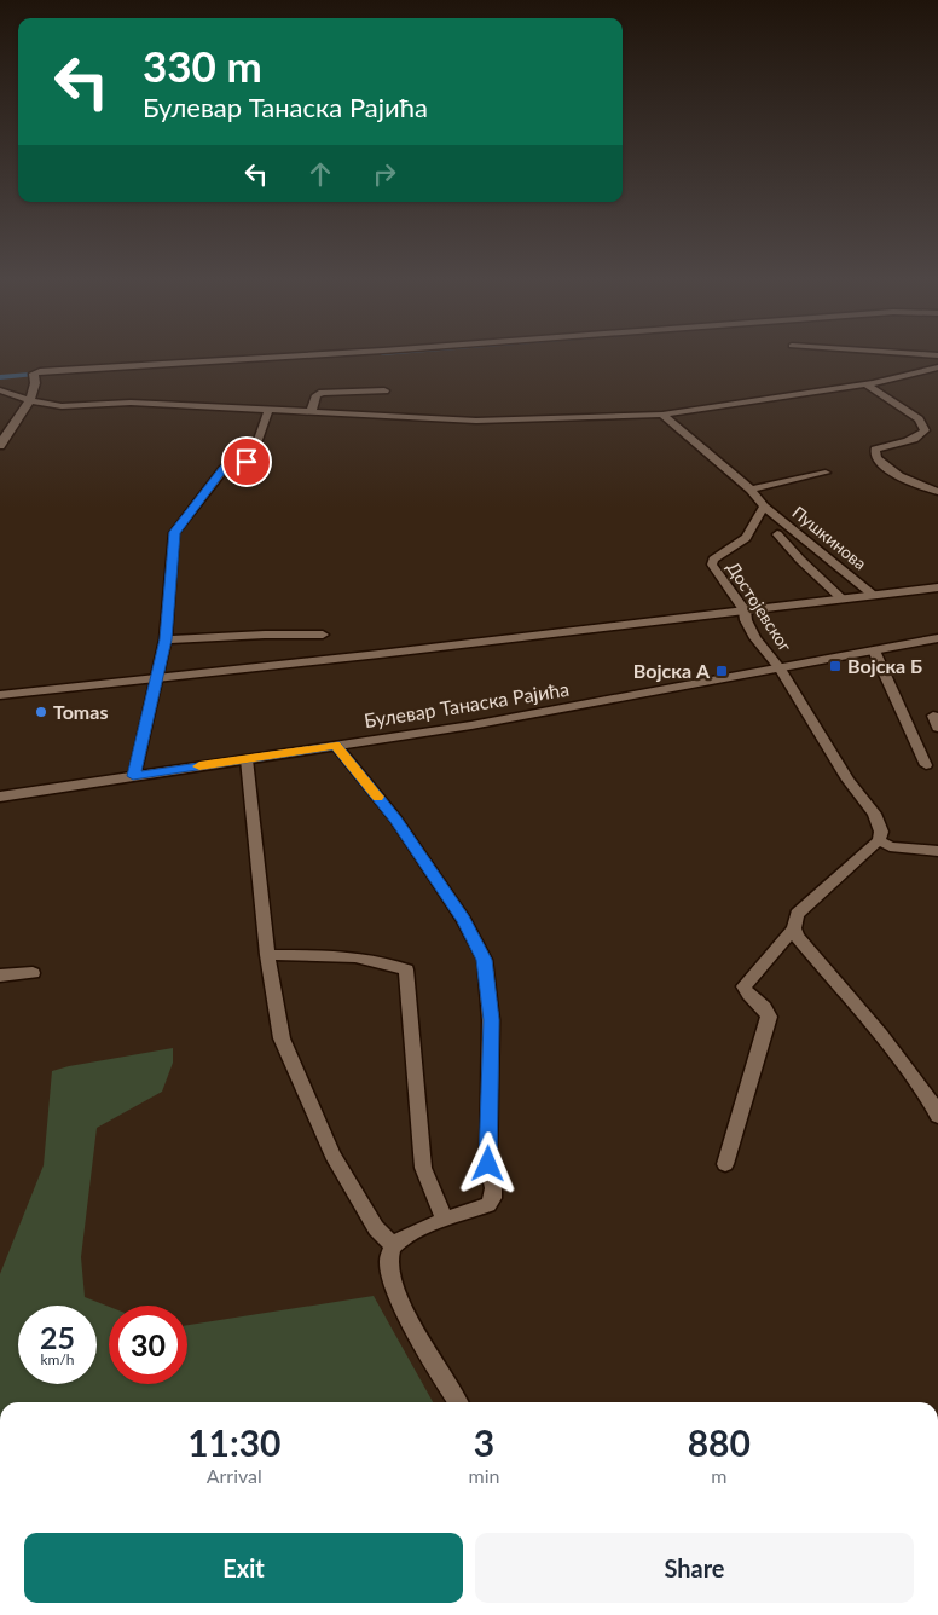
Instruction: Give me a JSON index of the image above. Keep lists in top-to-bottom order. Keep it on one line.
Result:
{"streets":{"street":["Пушкинова","Достојевског","Булевар Танаска Рајића"]},"crossings":[["Пушкинова","Достојевског"],["Достојевског","Булевар Танаска Рајића"]],"places":{"transit":["Војска Б","Војска А"],"other":["Tomas"]},"page":{"turn":["330 m","Булевар Танаска Рајића"],"speed":"25 km/h","limit":"30","eta":["11:30","Arrival","3","min","880","m"],"buttons":["Exit","Share"]}}
